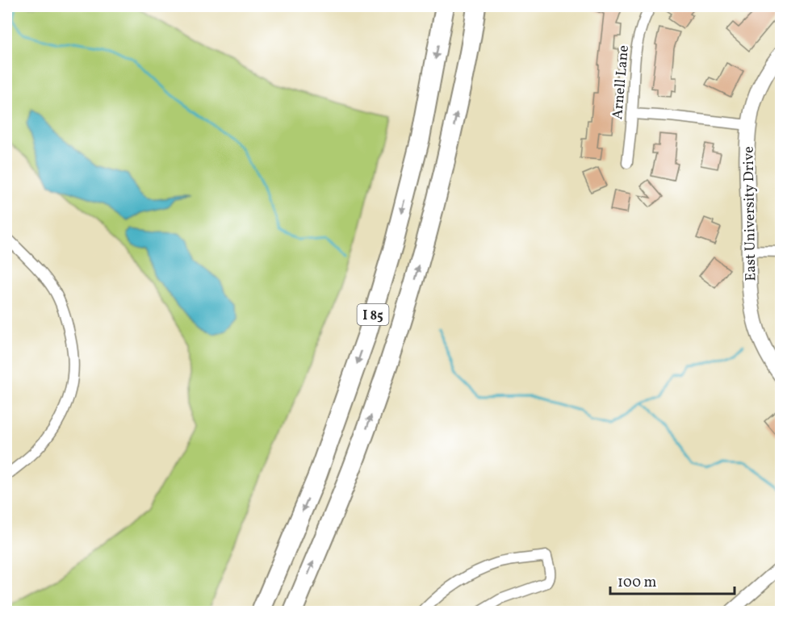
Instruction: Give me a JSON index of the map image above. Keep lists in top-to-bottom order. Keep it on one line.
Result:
{"streets":{"highway":["I 85"],"main road":["East University Drive"],"street":["Arnell Lane"]},"scale_bar":"100 m"}
